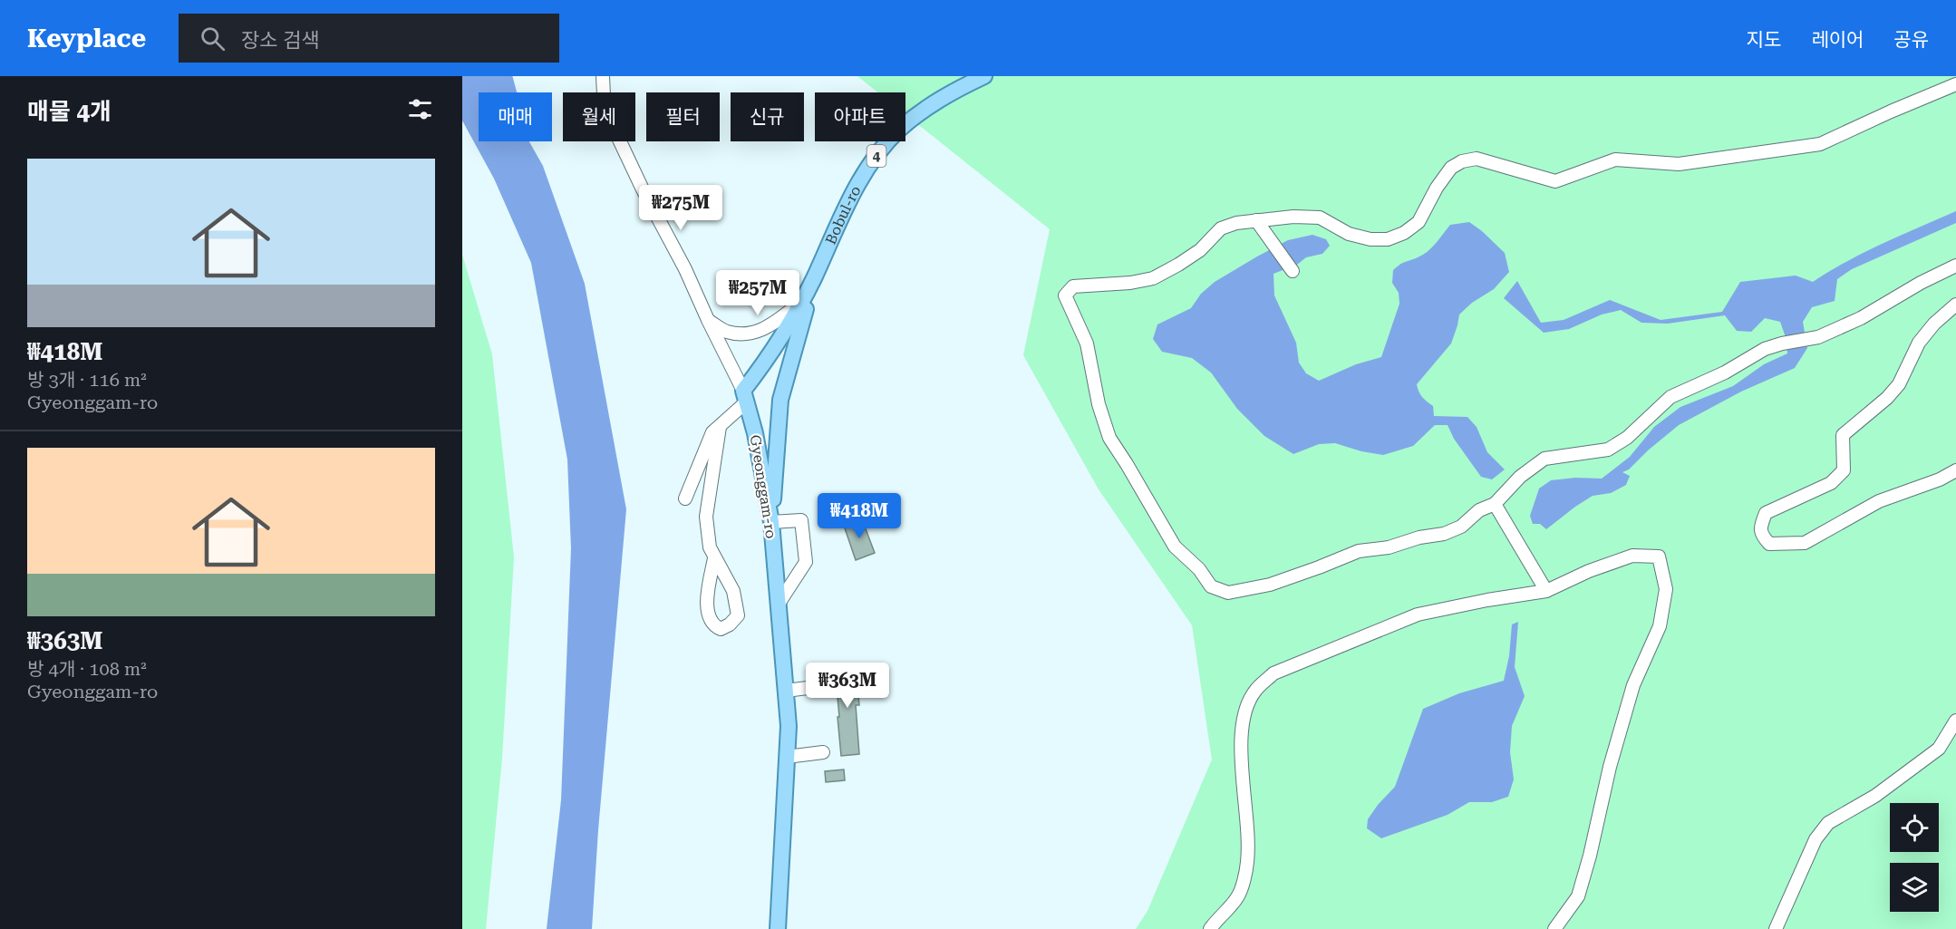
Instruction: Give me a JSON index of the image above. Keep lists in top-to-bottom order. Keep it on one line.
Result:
{"streets":{"main road":["4","Bobul-ro","Gyeonggam-ro"]},"crossings":[["Bobul-ro","Gyeonggam-ro"]],"page":{"header":"Keyplace","search":"장소 검색","nav":["지도","레이어","공유"],"heading":"매물 4개","chip":["매매","월세","필터","신규","아파트"],"list":[{"name":"₩418M","note":"방 3개 · 116 m² · Gyeonggam-ro"},{"name":"₩363M","note":"방 4개 · 108 m² · Gyeonggam-ro"}],"price":["₩275M","₩257M","₩418M","₩363M"]}}
